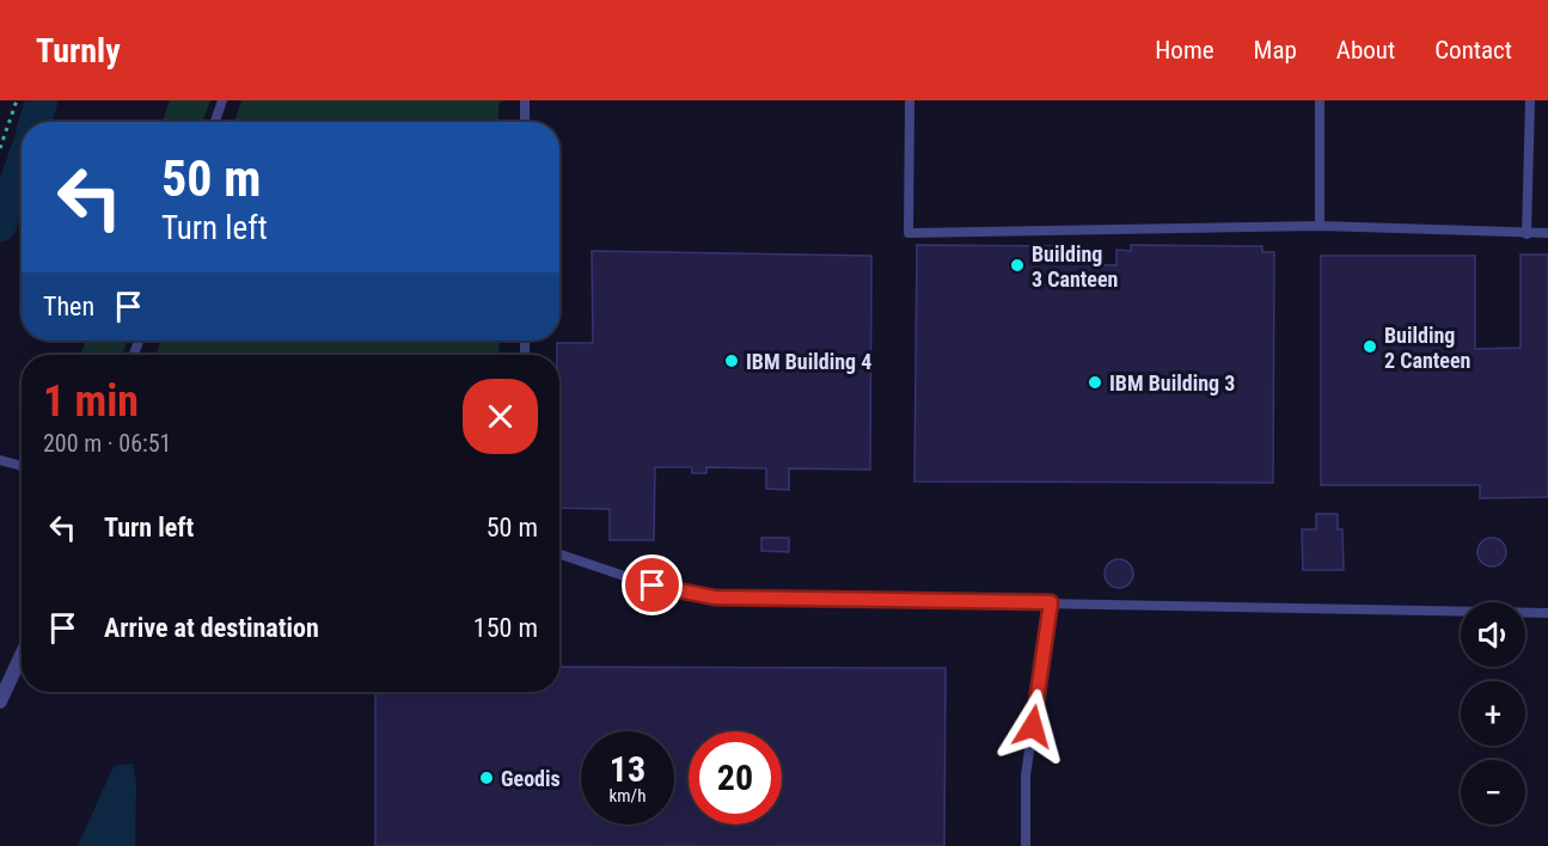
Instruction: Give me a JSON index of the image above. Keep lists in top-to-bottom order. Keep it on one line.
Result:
{"places":["Building 3 Canteen","Building 2 Canteen","IBM Building 4","IBM Building 3","Geodis"],"page":{"header":"Turnly","nav":["Home","Map","About","Contact"],"turn":["50 m","Turn left"],"then":"Then","heading":["1 min","200 m · 06:51"],"list":[{"name":"Turn left","value":"50 m"},{"name":"Arrive at destination","value":"150 m"}],"map_buttons":["+","−"],"speed":"13 km/h","limit":"20"}}
